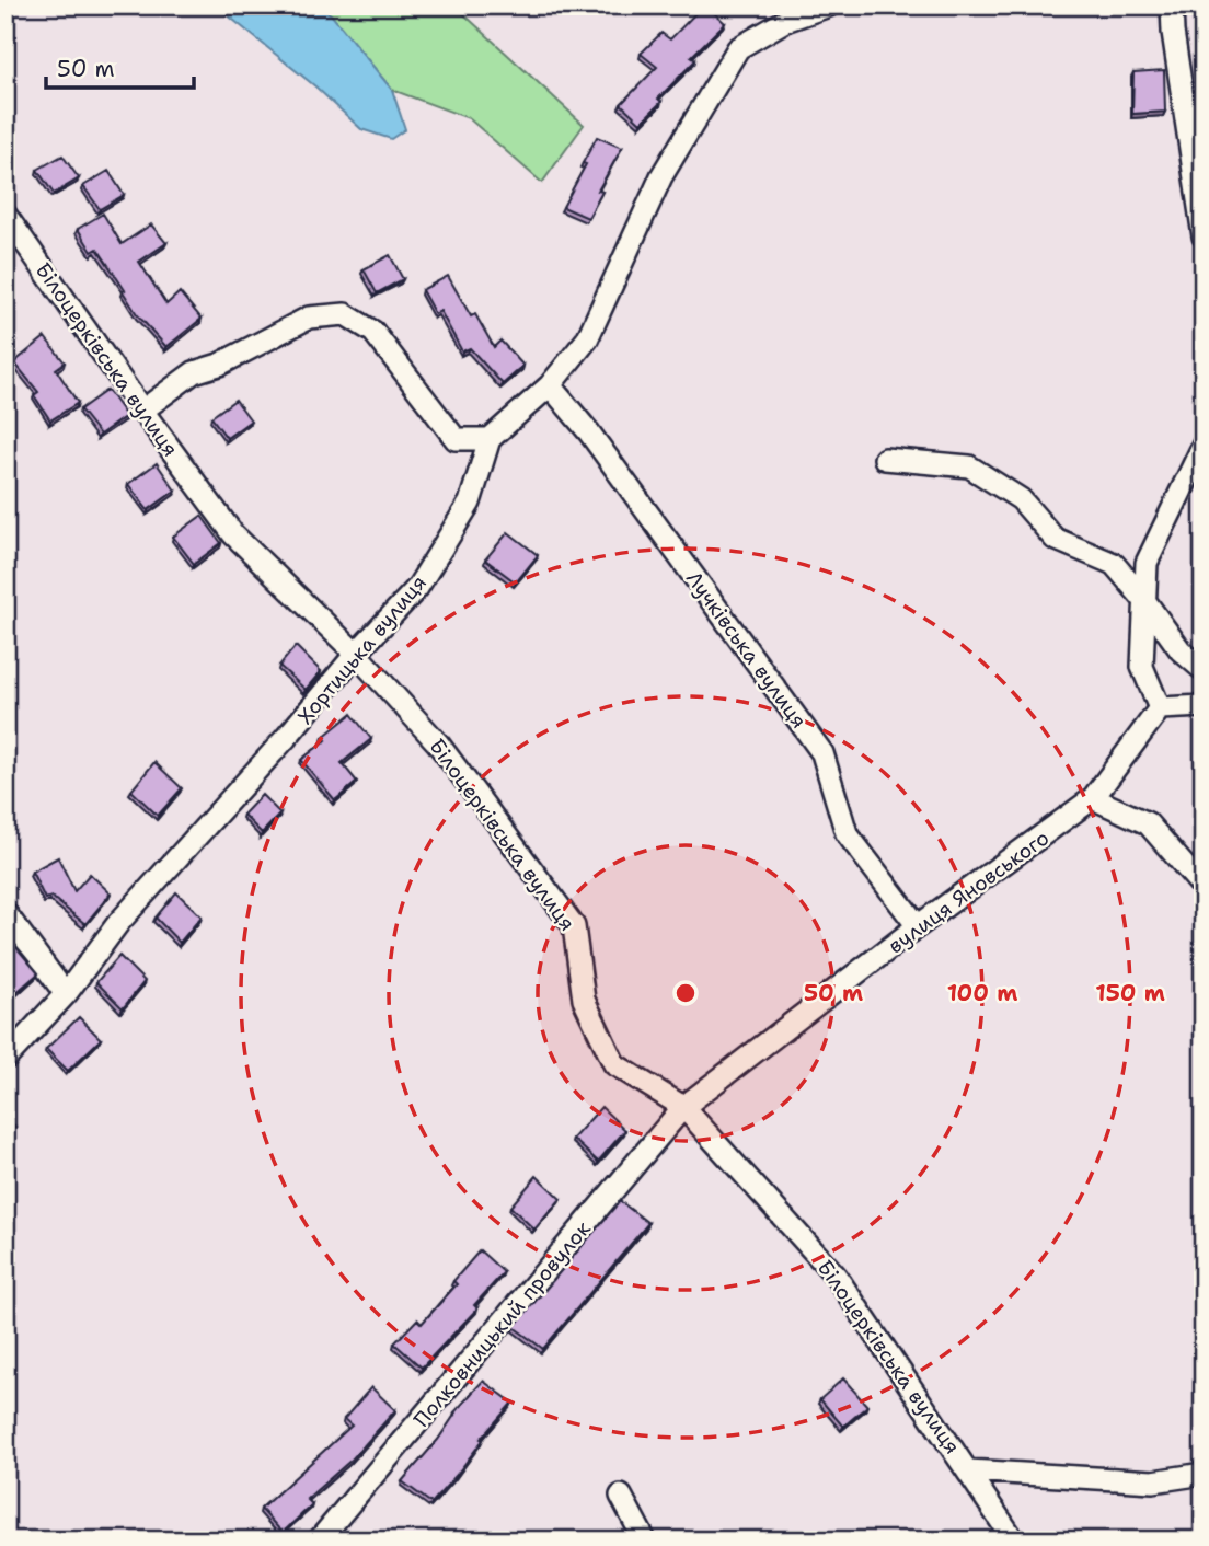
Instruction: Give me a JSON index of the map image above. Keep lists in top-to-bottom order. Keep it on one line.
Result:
{"streets":{"street":["Білоцерківська вулиця","Хортицька вулиця","Лучківська вулиця","вулиця Яновського","Полковницький провулок"]},"crossings":[["Білоцерківська вулиця","Хортицька вулиця"],["Білоцерківська вулиця","вулиця Яновського"],["Білоцерківська вулиця","Полковницький провулок"],["Лучківська вулиця","вулиця Яновського"],["вулиця Яновського","Полковницький провулок"]],"scale_bar":"50 m","rings":["50 m","100 m","150 m"]}
